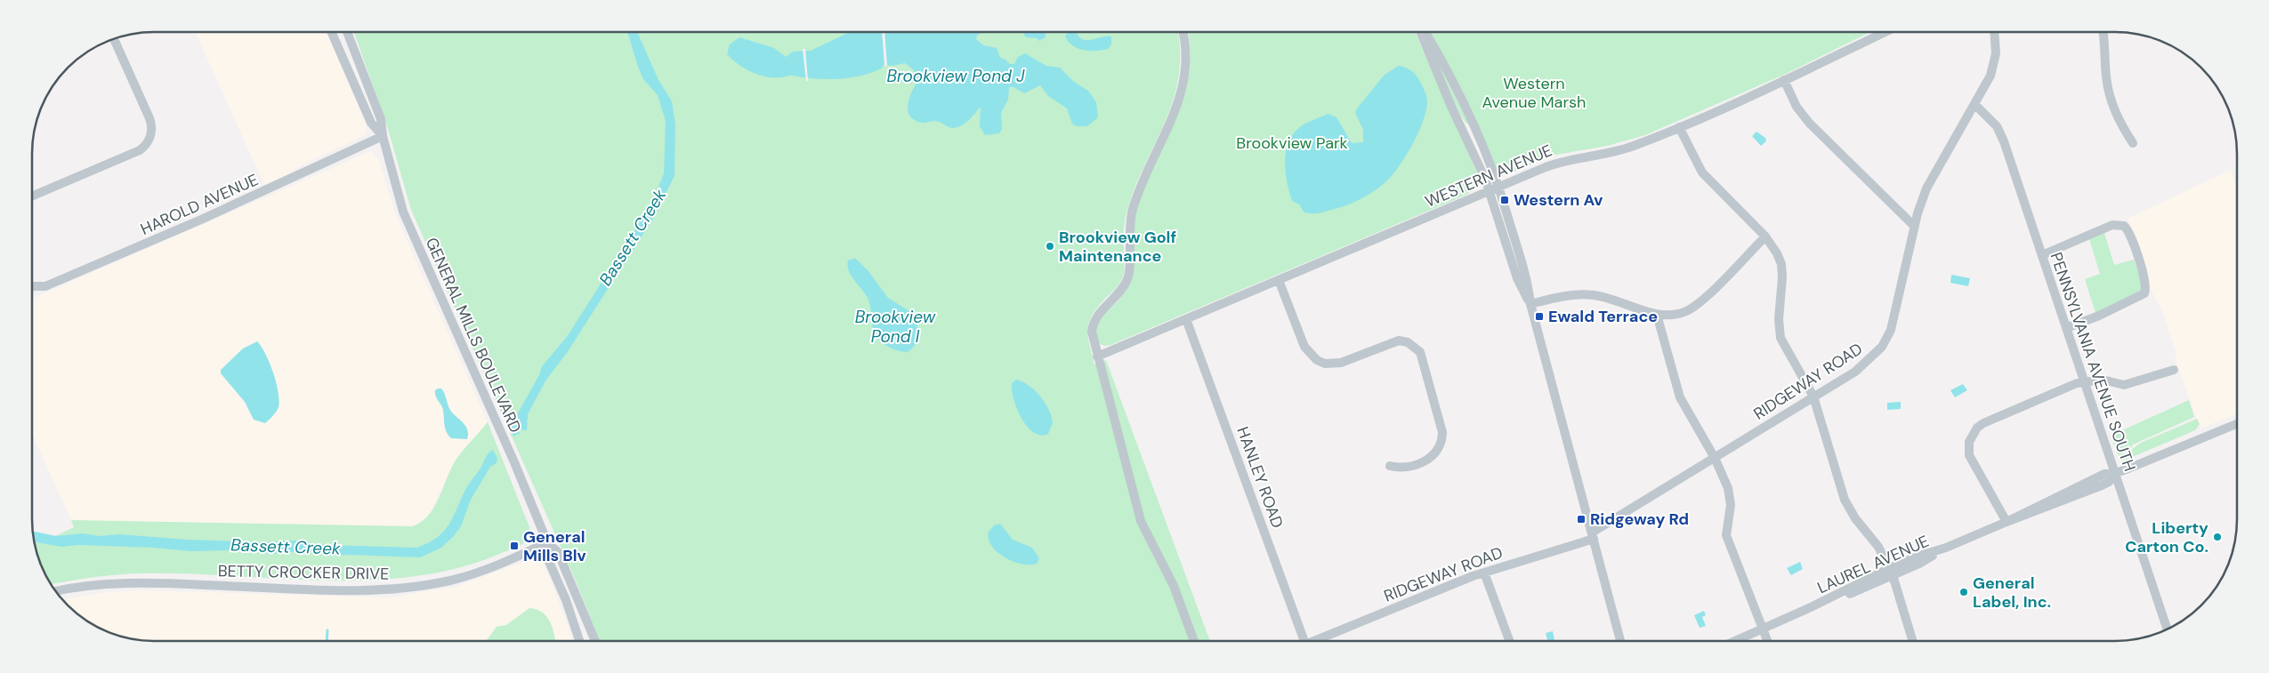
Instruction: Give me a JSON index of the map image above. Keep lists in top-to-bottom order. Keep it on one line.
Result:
{"streets":{"street":["WESTERN AVENUE","HAROLD AVENUE","GENERAL MILLS BOULEVARD","PENNSYLVANIA AVENUE SOUTH","RIDGEWAY ROAD","HANLEY ROAD","LAUREL AVENUE","BETTY CROCKER DRIVE"]},"crossings":[["WESTERN AVENUE","HANLEY ROAD"],["HAROLD AVENUE","GENERAL MILLS BOULEVARD"],["GENERAL MILLS BOULEVARD","BETTY CROCKER DRIVE"],["PENNSYLVANIA AVENUE SOUTH","RIDGEWAY ROAD"],["PENNSYLVANIA AVENUE SOUTH","LAUREL AVENUE"]],"water":["Brookview Pond J","Bassett Creek","Brookview Pond I"],"parks":["Western Avenue Marsh","Brookview Park"],"places":{"transit":["Western Av","Ewald Terrace","Ridgeway Rd","General Mills Blv"],"other":["Brookview Golf Maintenance","Liberty Carton Co.","General Label, Inc."]}}
